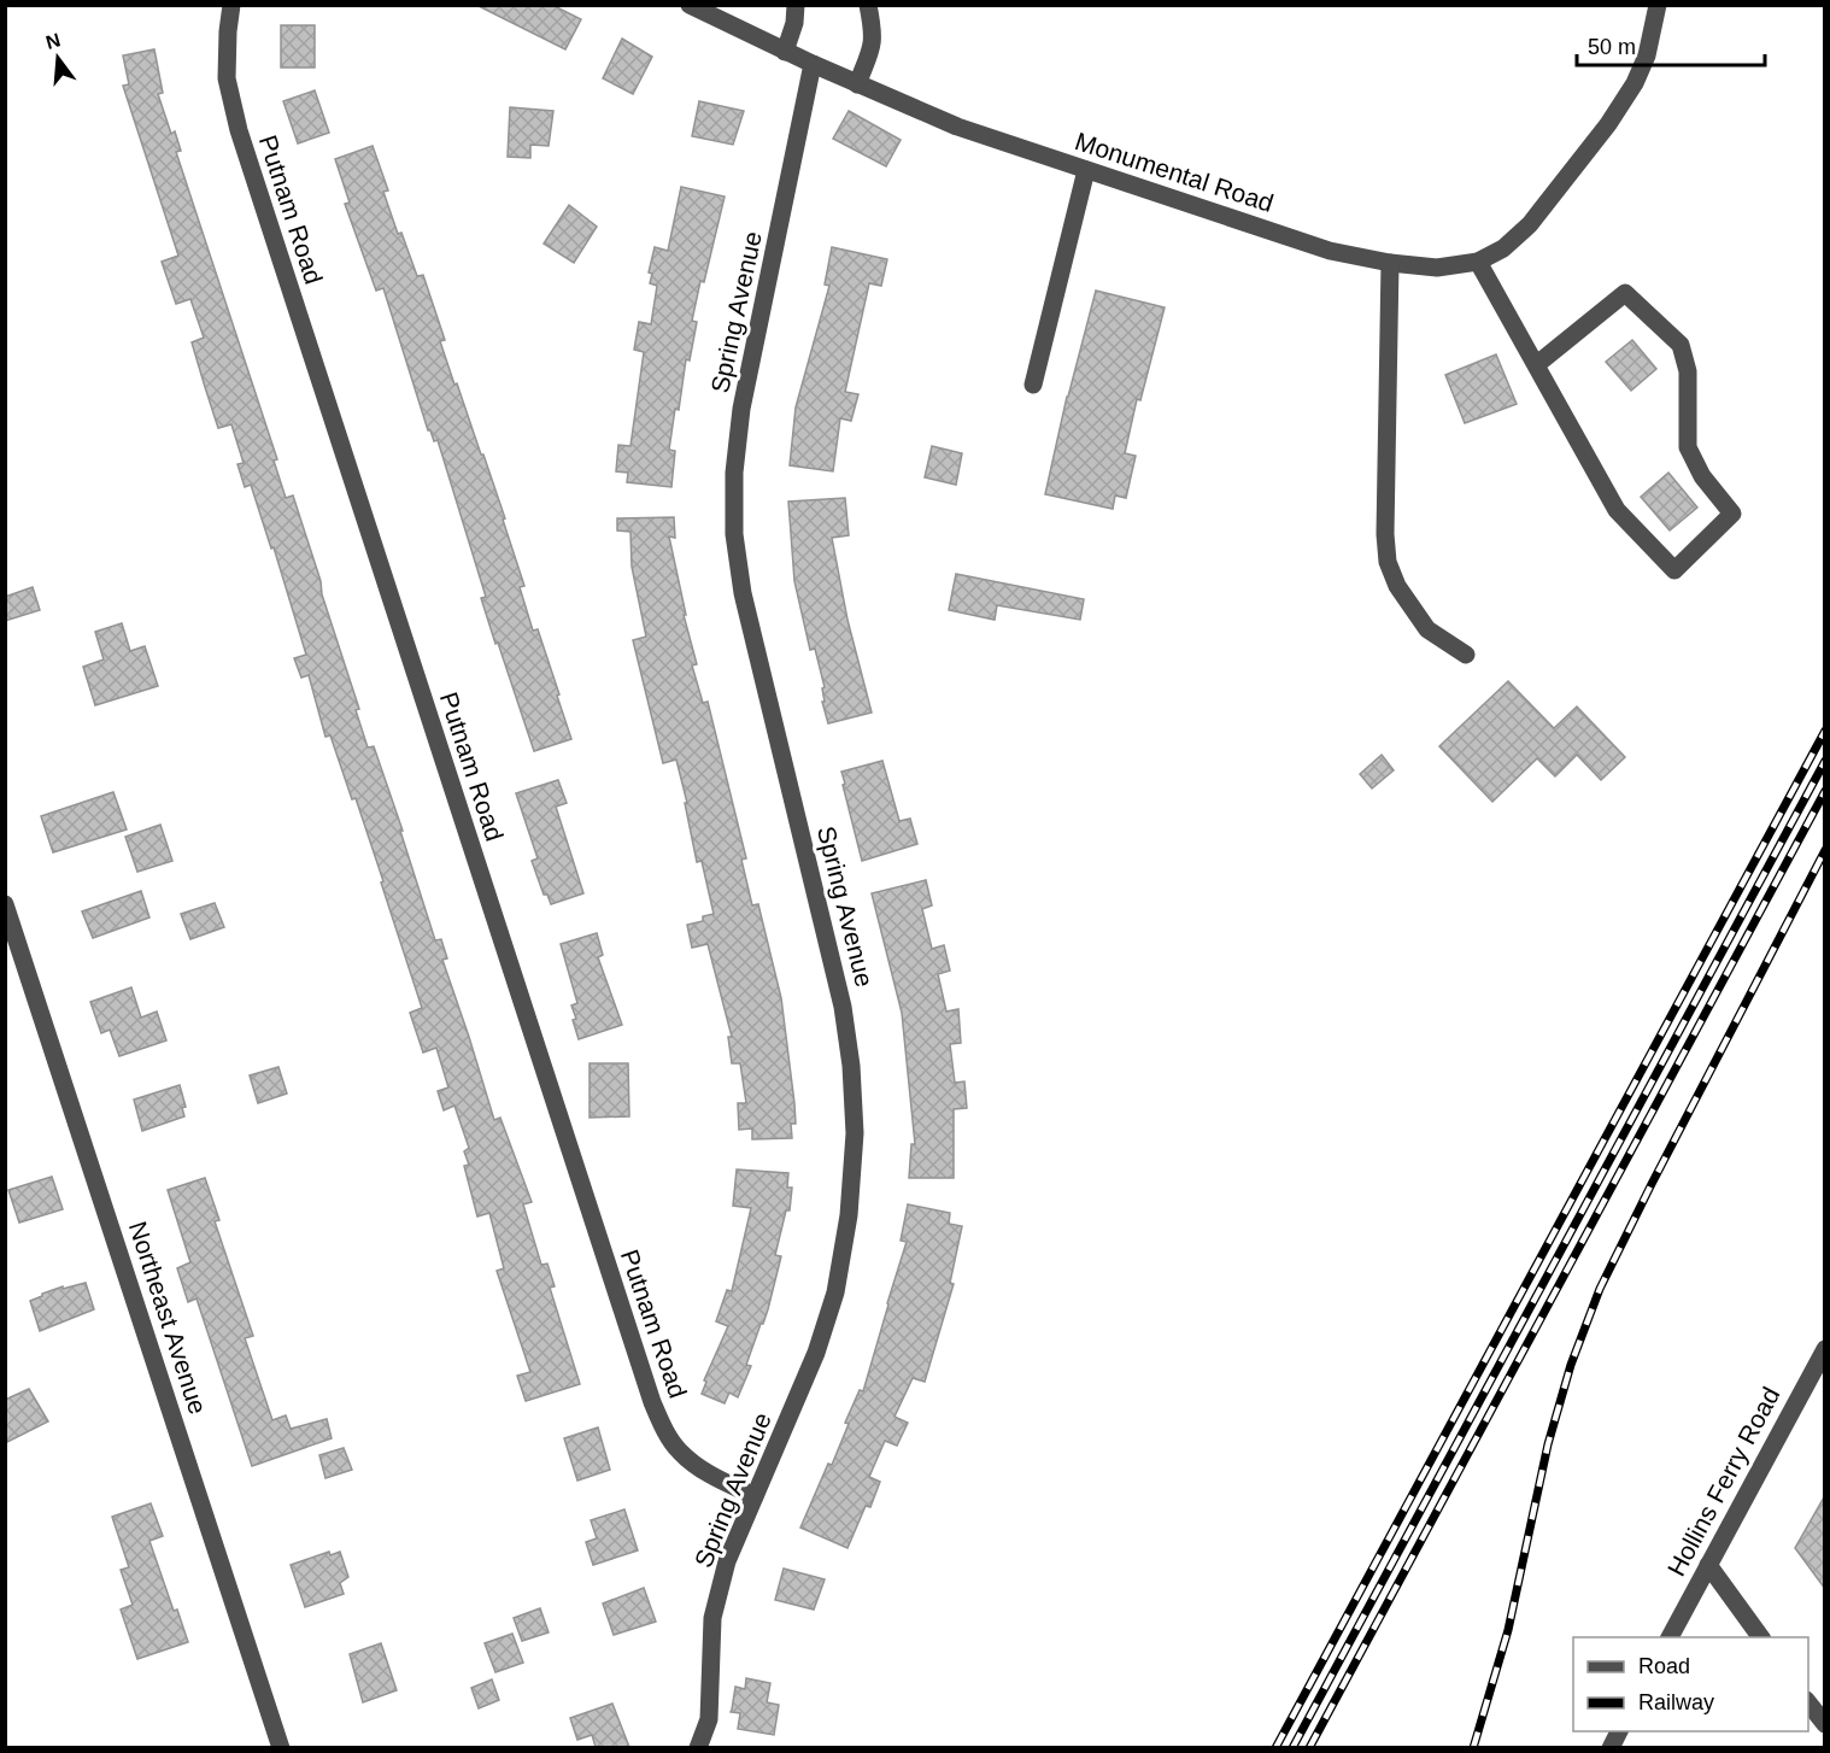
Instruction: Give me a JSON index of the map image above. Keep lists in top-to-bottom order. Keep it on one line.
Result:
{"streets":{"street":["Monumental Road","Putnam Road","Spring Avenue","Northeast Avenue","Hollins Ferry Road"]},"crossings":[["Monumental Road","Spring Avenue"],["Putnam Road","Spring Avenue"]],"legend":["Road","Railway"],"scale_bar":"50 m","north":"top"}
